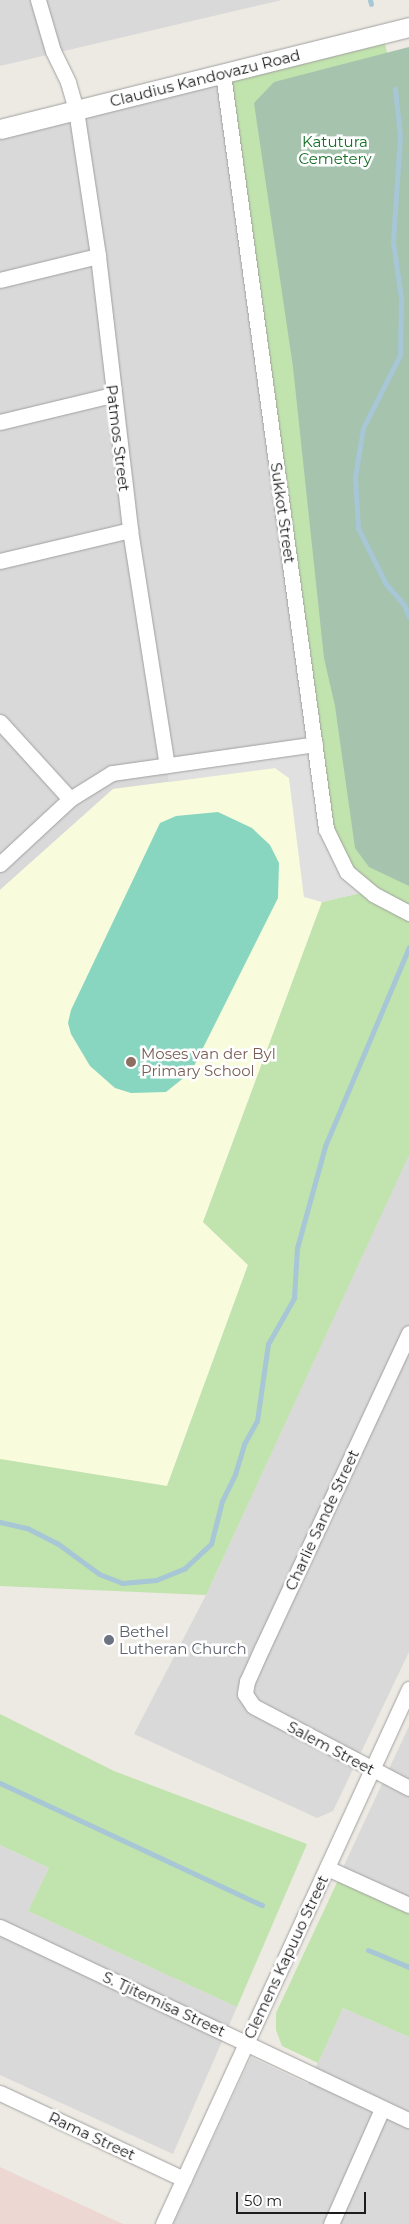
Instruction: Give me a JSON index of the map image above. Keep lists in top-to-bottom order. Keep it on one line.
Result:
{"streets":{"street":["Claudius Kandovazu Road","Patmos Street","Sukkot Street","Charlie Sande Street","Salem Street","Clemens Kapuuo Street","S. Tjitemisa Street","Rama Street"]},"crossings":[["Claudius Kandovazu Road","Patmos Street"],["Claudius Kandovazu Road","Sukkot Street"],["Charlie Sande Street","Salem Street"],["Salem Street","Clemens Kapuuo Street"],["Clemens Kapuuo Street","S. Tjitemisa Street"],["Clemens Kapuuo Street","Rama Street"]],"parks":["Katutura Cemetery"],"places":["Moses van der Byl Primary School","Bethel Lutheran Church"],"scale_bar":"50 m"}
